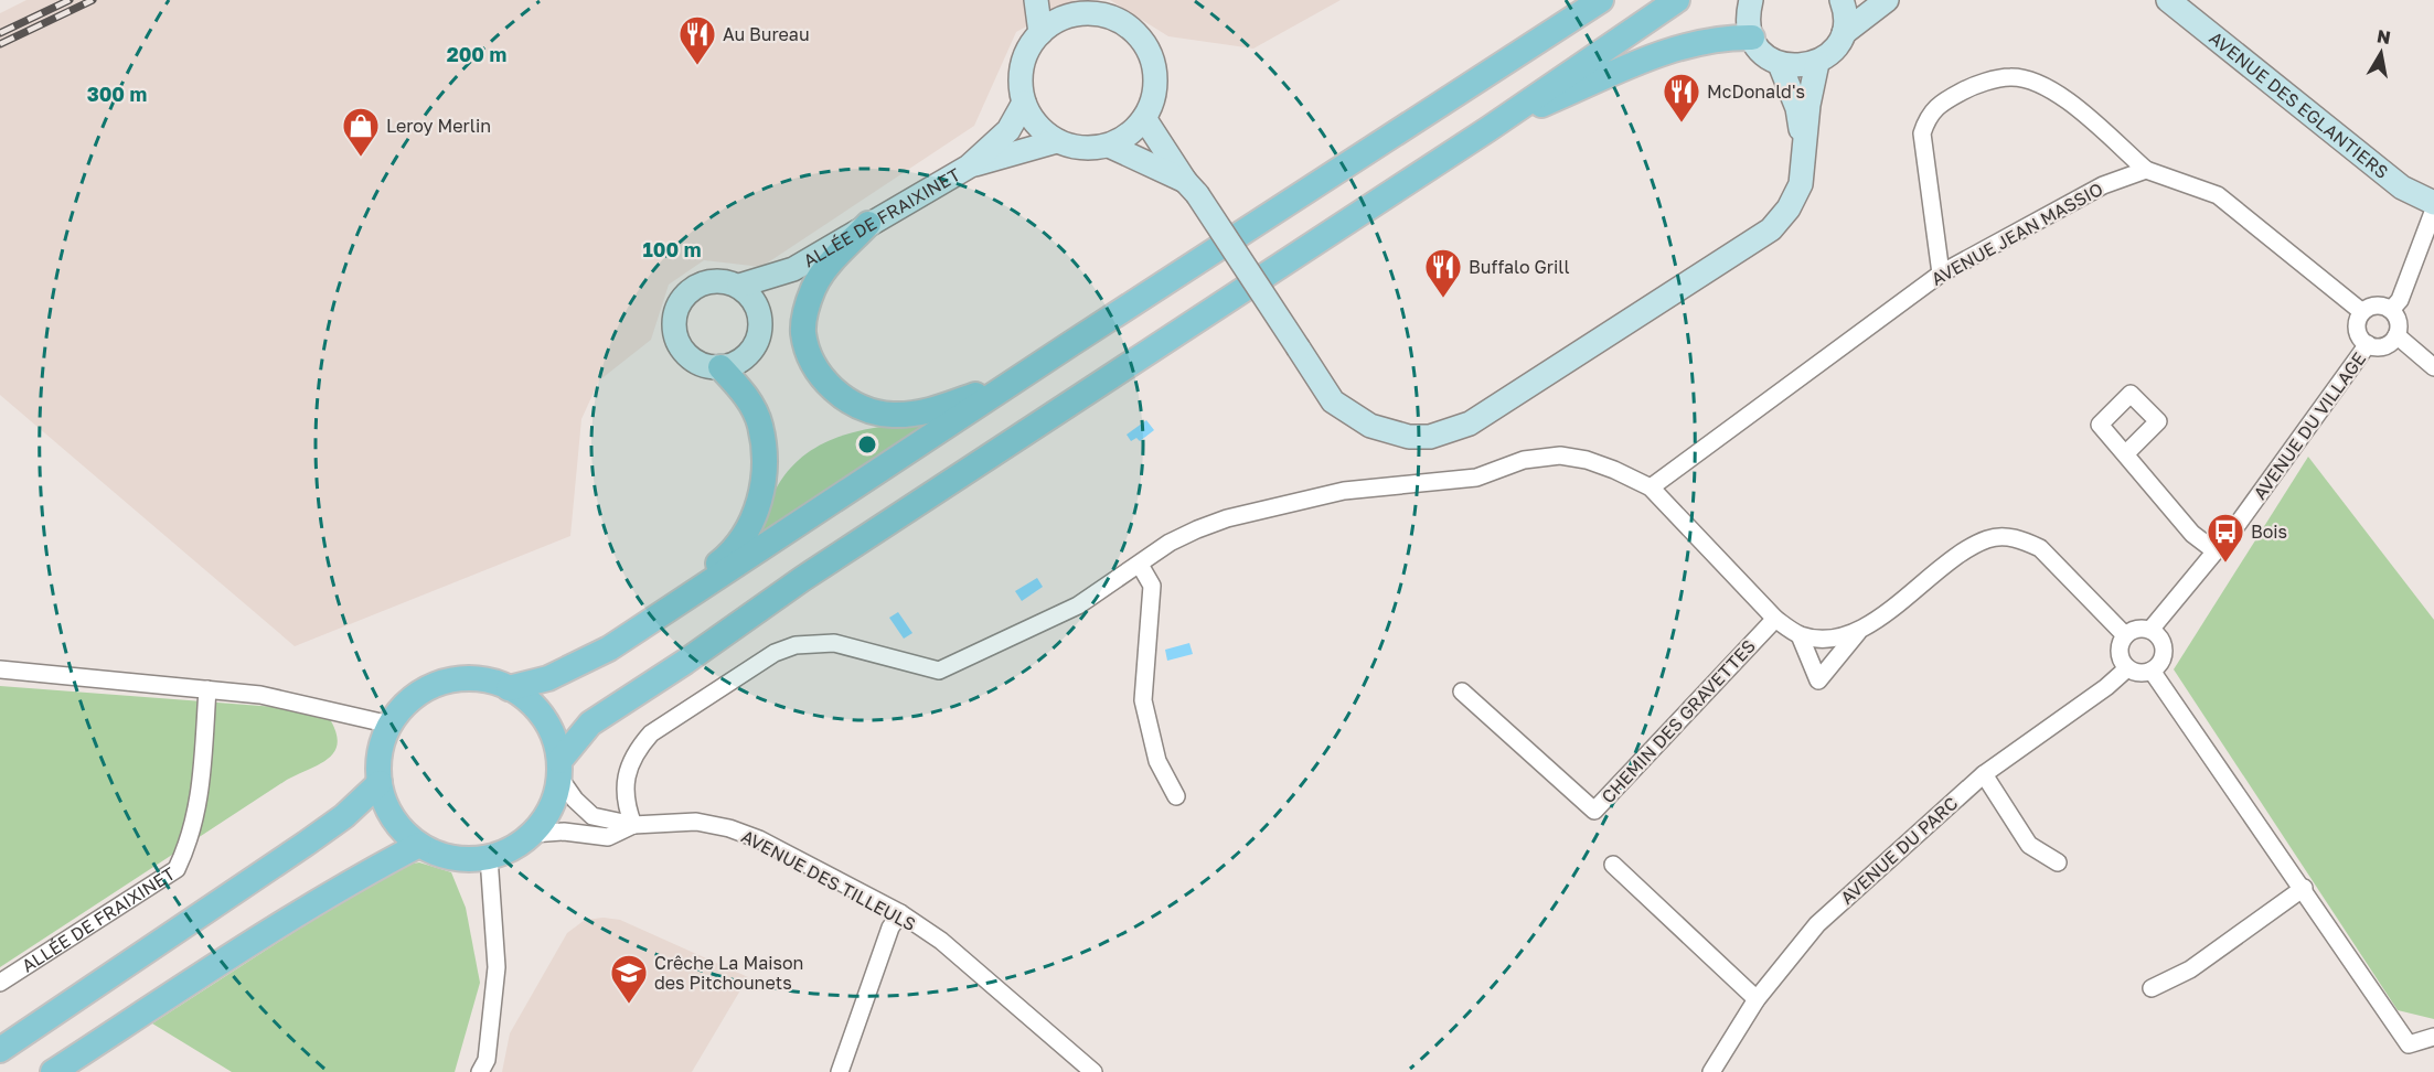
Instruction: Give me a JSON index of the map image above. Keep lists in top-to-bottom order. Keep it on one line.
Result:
{"streets":{"street":["AVENUE DES EGLANTIERS","ALLÉE DE FRAIXINET","AVENUE JEAN MASSIO","AVENUE DU VILLAGE","CHEMIN DES GRAVETTES","AVENUE DU PARC","AVENUE DES TILLEULS"]},"crossings":[["AVENUE DU VILLAGE","AVENUE DU PARC"]],"places":{"restaurant":["Au Bureau","McDonald's","Buffalo Grill"],"shop":["Leroy Merlin"],"bus stop":["Bois"],"school or university":["Crêche La Maison des Pitchounets"]},"north":"top","rings":["200 m","300 m","100 m"]}
